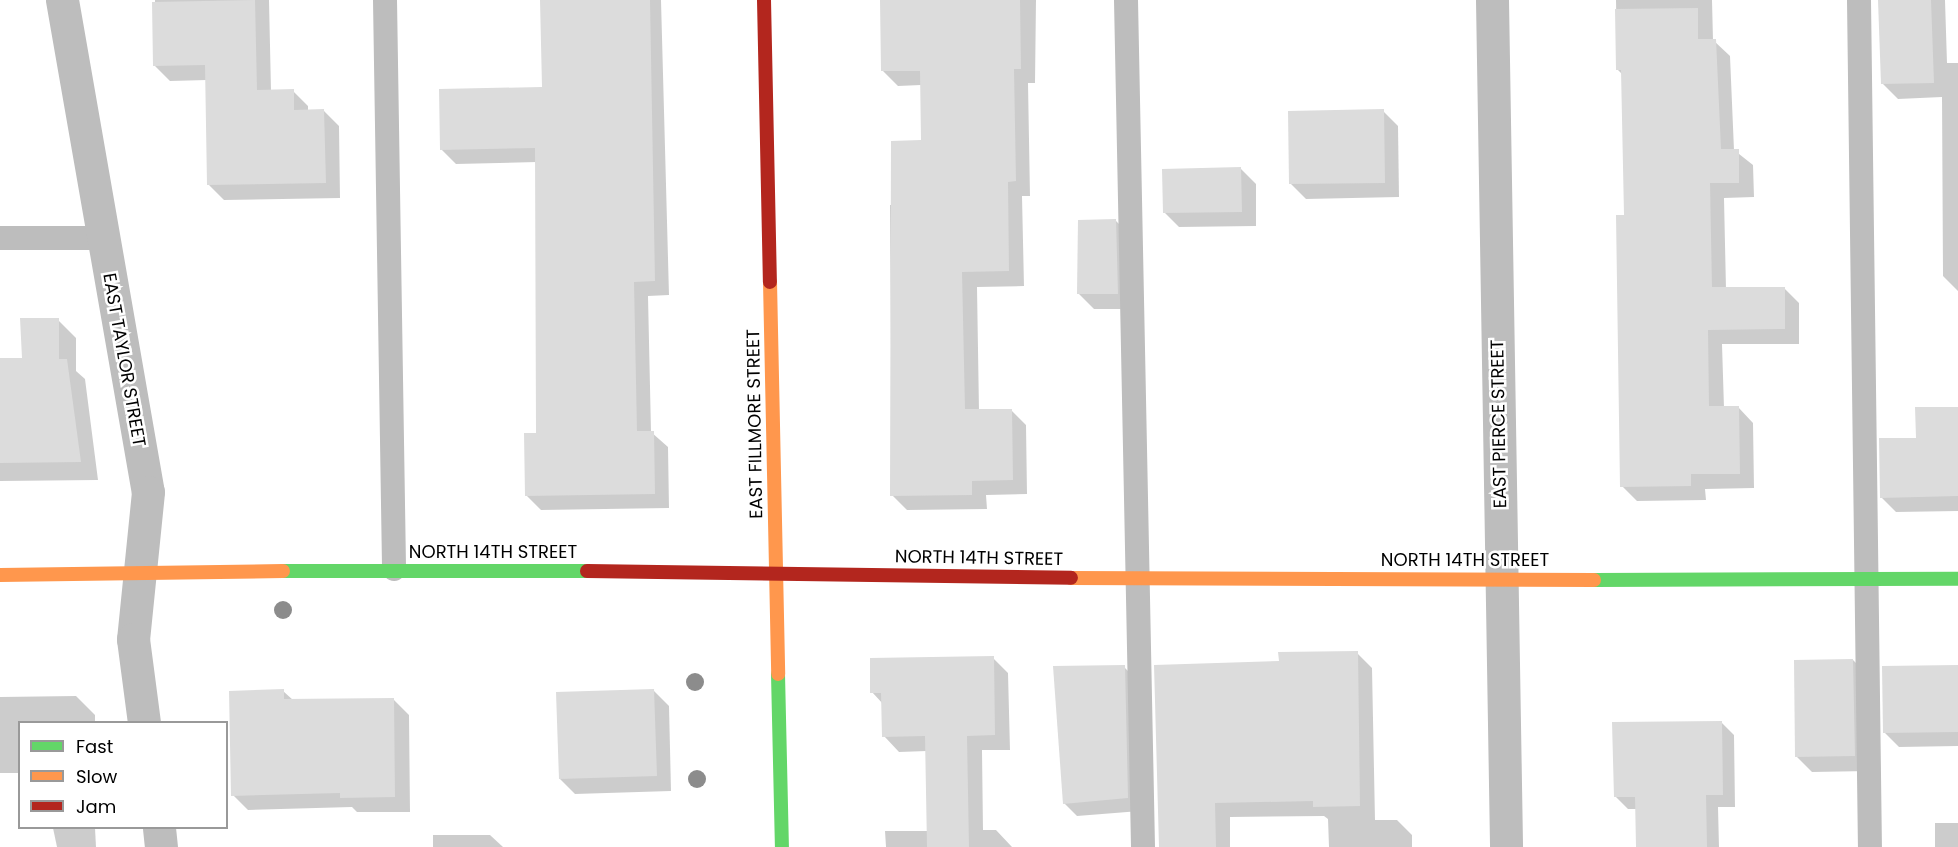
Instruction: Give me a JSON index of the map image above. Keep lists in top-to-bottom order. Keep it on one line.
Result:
{"streets":{"street":["EAST TAYLOR STREET","EAST FILLMORE STREET","EAST PIERCE STREET","NORTH 14TH STREET"]},"crossings":[["EAST TAYLOR STREET","NORTH 14TH STREET"],["EAST FILLMORE STREET","NORTH 14TH STREET"],["EAST PIERCE STREET","NORTH 14TH STREET"]],"legend":["Fast","Slow","Jam"]}
